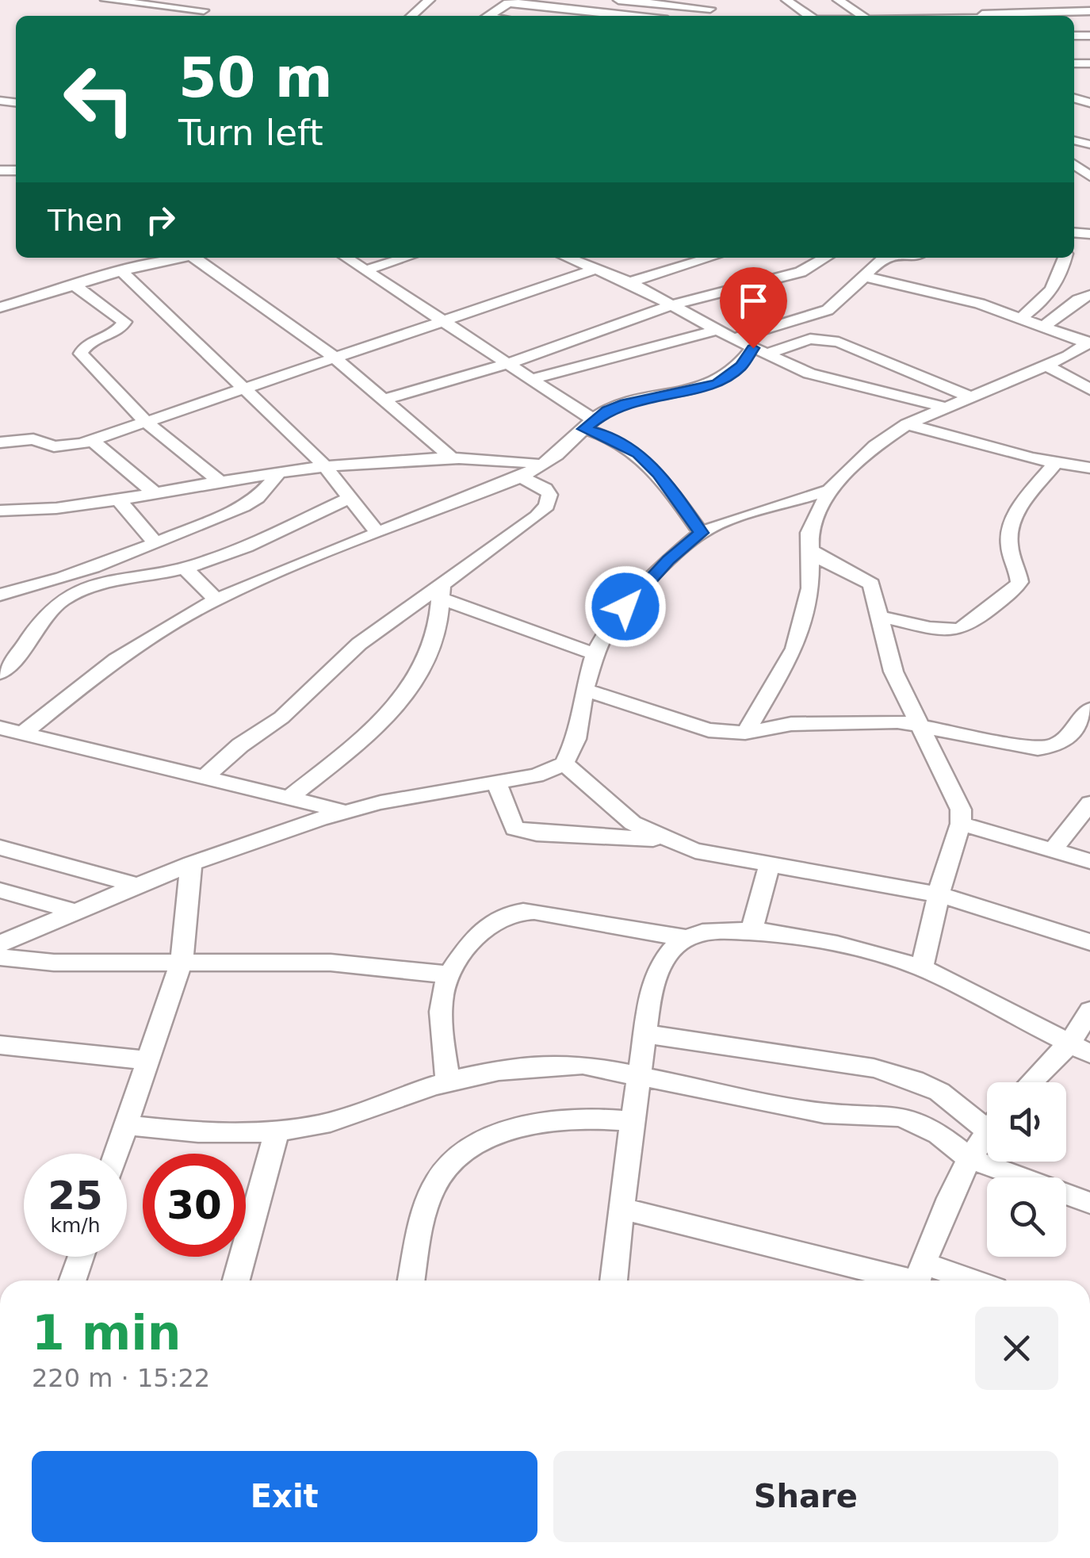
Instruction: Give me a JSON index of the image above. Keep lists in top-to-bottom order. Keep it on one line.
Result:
{"page":{"turn":["50 m","Turn left"],"then":"Then","speed":"25 km/h","limit":"30","heading":["1 min","220 m · 15:22"],"buttons":["Exit","Share"]}}
